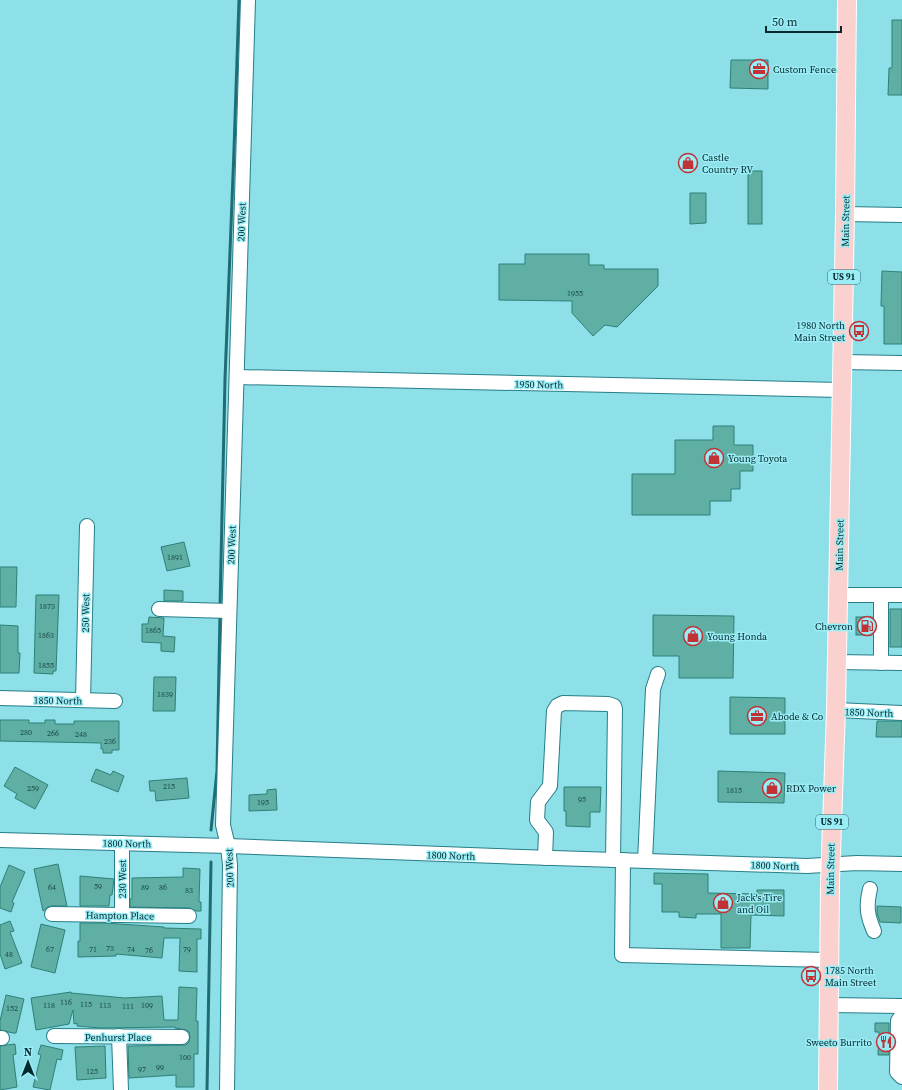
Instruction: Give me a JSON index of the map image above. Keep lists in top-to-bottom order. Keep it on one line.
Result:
{"streets":{"main road":["Main Street","US 91"],"street":["200 West","1950 North","250 West","1850 North","1800 North","230 West","Hampton Place","Penhurst Place"]},"crossings":[["Main Street","1950 North"],["Main Street","1850 North"],["Main Street","1800 North"],["200 West","1950 North"],["200 West","1800 North"],["250 West","1850 North"],["1800 North","230 West"],["230 West","Hampton Place"]],"places":{"office":["Custom Fence","Abode & Co"],"shop":["Castle Country RV","Young Toyota","Young Honda","RDX Power","Jack's Tire and Oil"],"bus stop":["1980 North Main Street","1785 North Main Street"],"fuel station":["Chevron"],"restaurant":["Sweeto Burrito"]},"house_numbers":["1955","1891","1873","1865","1863","1855","1839","280","266","248","236","215","259","1815","95","195","59","64","89","86","83","73","67","71","74","79","76","48","116","115","118","113","109","111","152","100","99","97","125"],"scale_bar":"50 m","north":"top"}
